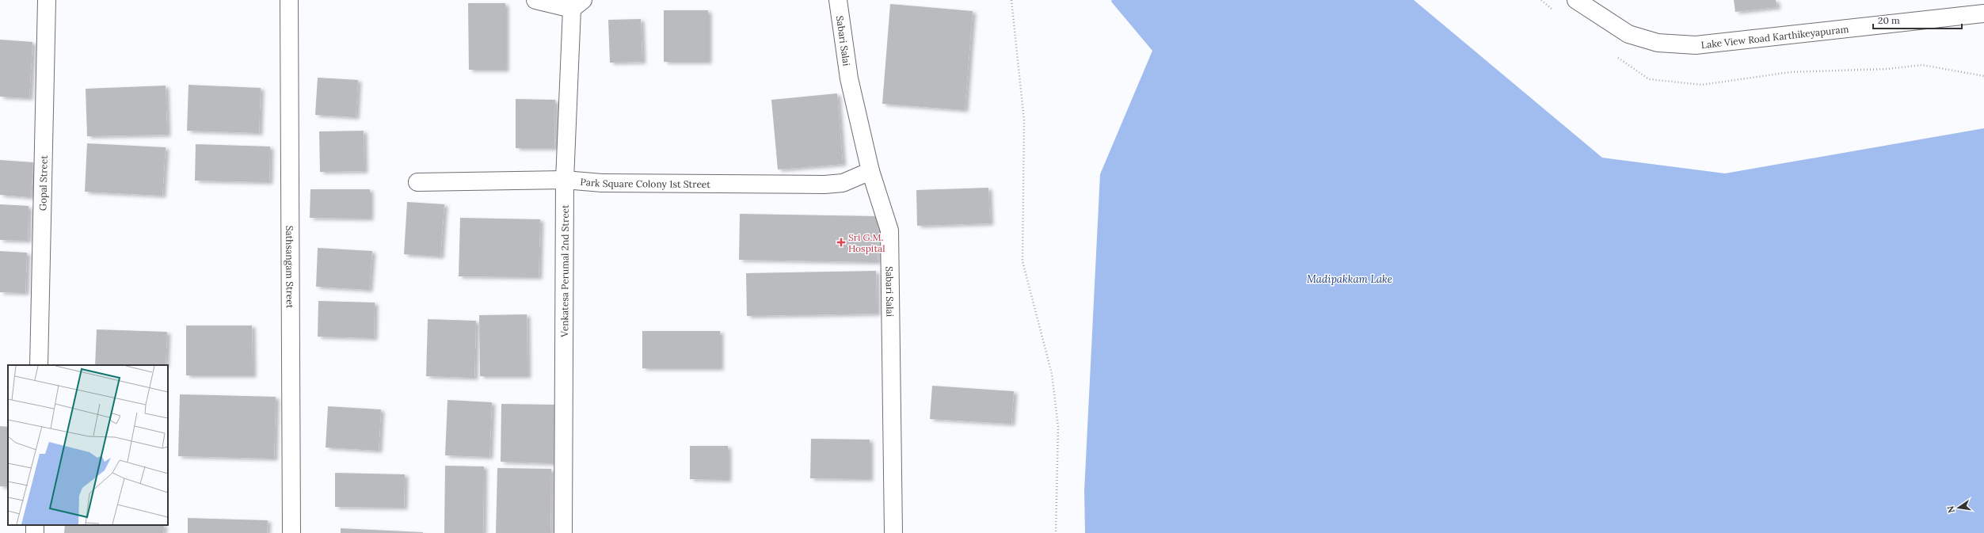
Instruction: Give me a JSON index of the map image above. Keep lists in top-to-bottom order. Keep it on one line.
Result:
{"streets":{"street":["Lake View Road Karthikeyapuram","Sabari Salai","Park Square Colony 1st Street","Gopal Street","Sathsangam Street","Venkatesa Perumal 2nd Street"]},"crossings":[["Sabari Salai","Park Square Colony 1st Street"],["Park Square Colony 1st Street","Venkatesa Perumal 2nd Street"]],"water":["Madipakkam Lake"],"places":{"health":["Sri G.M. Hospital"]},"scale_bar":"20 m","north":"left"}
